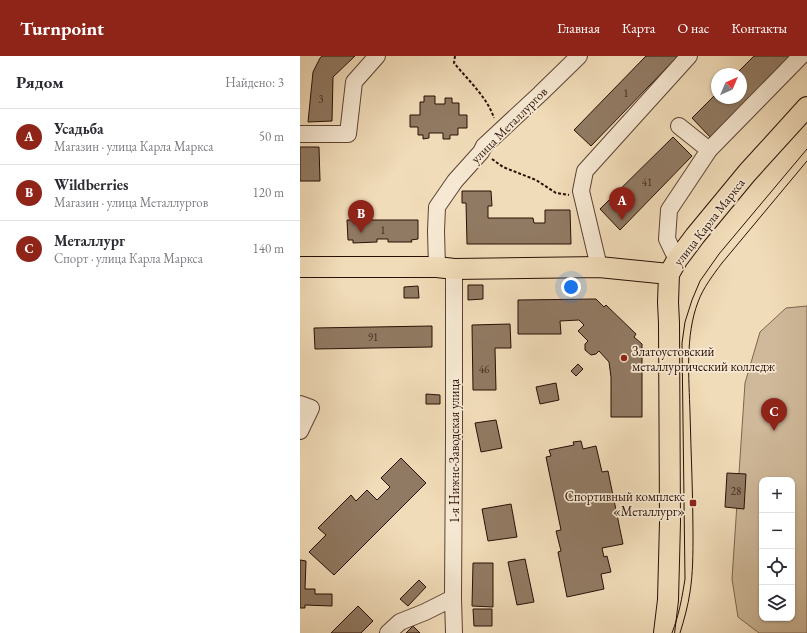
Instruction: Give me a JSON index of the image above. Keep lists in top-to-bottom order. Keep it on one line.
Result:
{"streets":{"main road":["улица Карла Маркса"],"street":["улица Металлургов","1-я Нижне-Заводская улица"]},"crossings":[["улица Металлургов","1-я Нижне-Заводская улица"]],"places":{"other":["Златоустовский металлургический колледж"],"transit":["Спортивный комплекс «Металлург»"]},"house_numbers":["1","3","41","1","91","46","28"],"north":"top right","page":{"header":"Turnpoint","nav":["Главная","Карта","О нас","Контакты"],"heading":["Рядом","Найдено: 3"],"list":[{"mark":"A","name":"Усадьба","note":"Магазин · улица Карла Маркса","value":"50 m"},{"mark":"B","name":"Wildberries","note":"Магазин · улица Металлургов","value":"120 m"},{"mark":"C","name":"Металлург","note":"Спорт · улица Карла Маркса","value":"140 m"}],"pins":["A","B","C"],"map_buttons":["+","−"]}}
